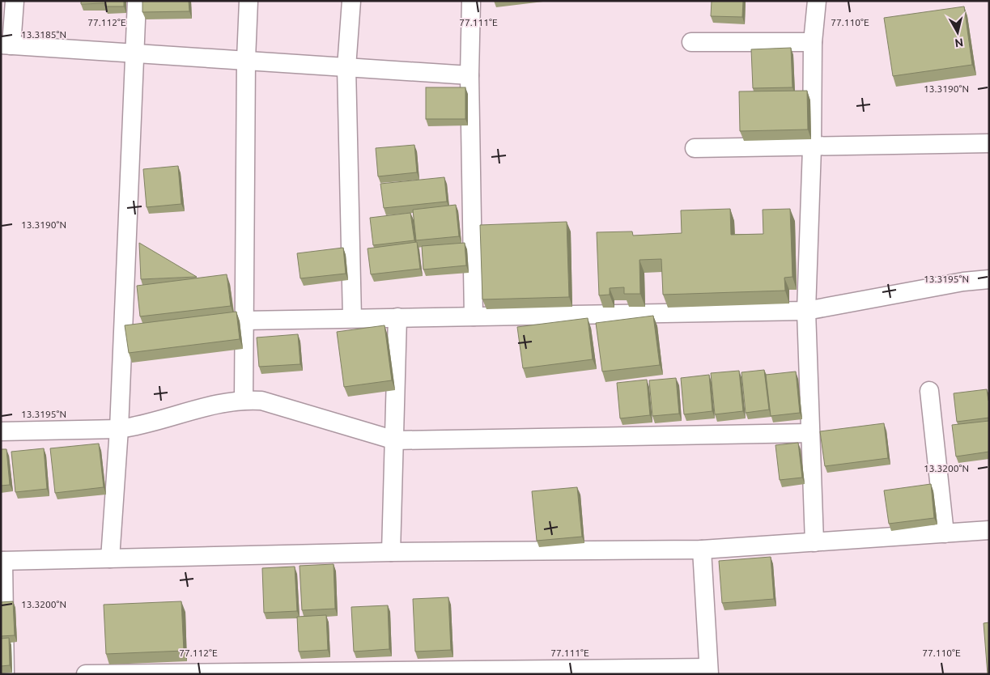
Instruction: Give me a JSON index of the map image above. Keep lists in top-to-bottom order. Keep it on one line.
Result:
{"north":"bottom","coordinates":["77.112°E","77.111°E","77.110°E","13.3185°N","13.3190°N","13.3195°N","13.3200°N"]}
